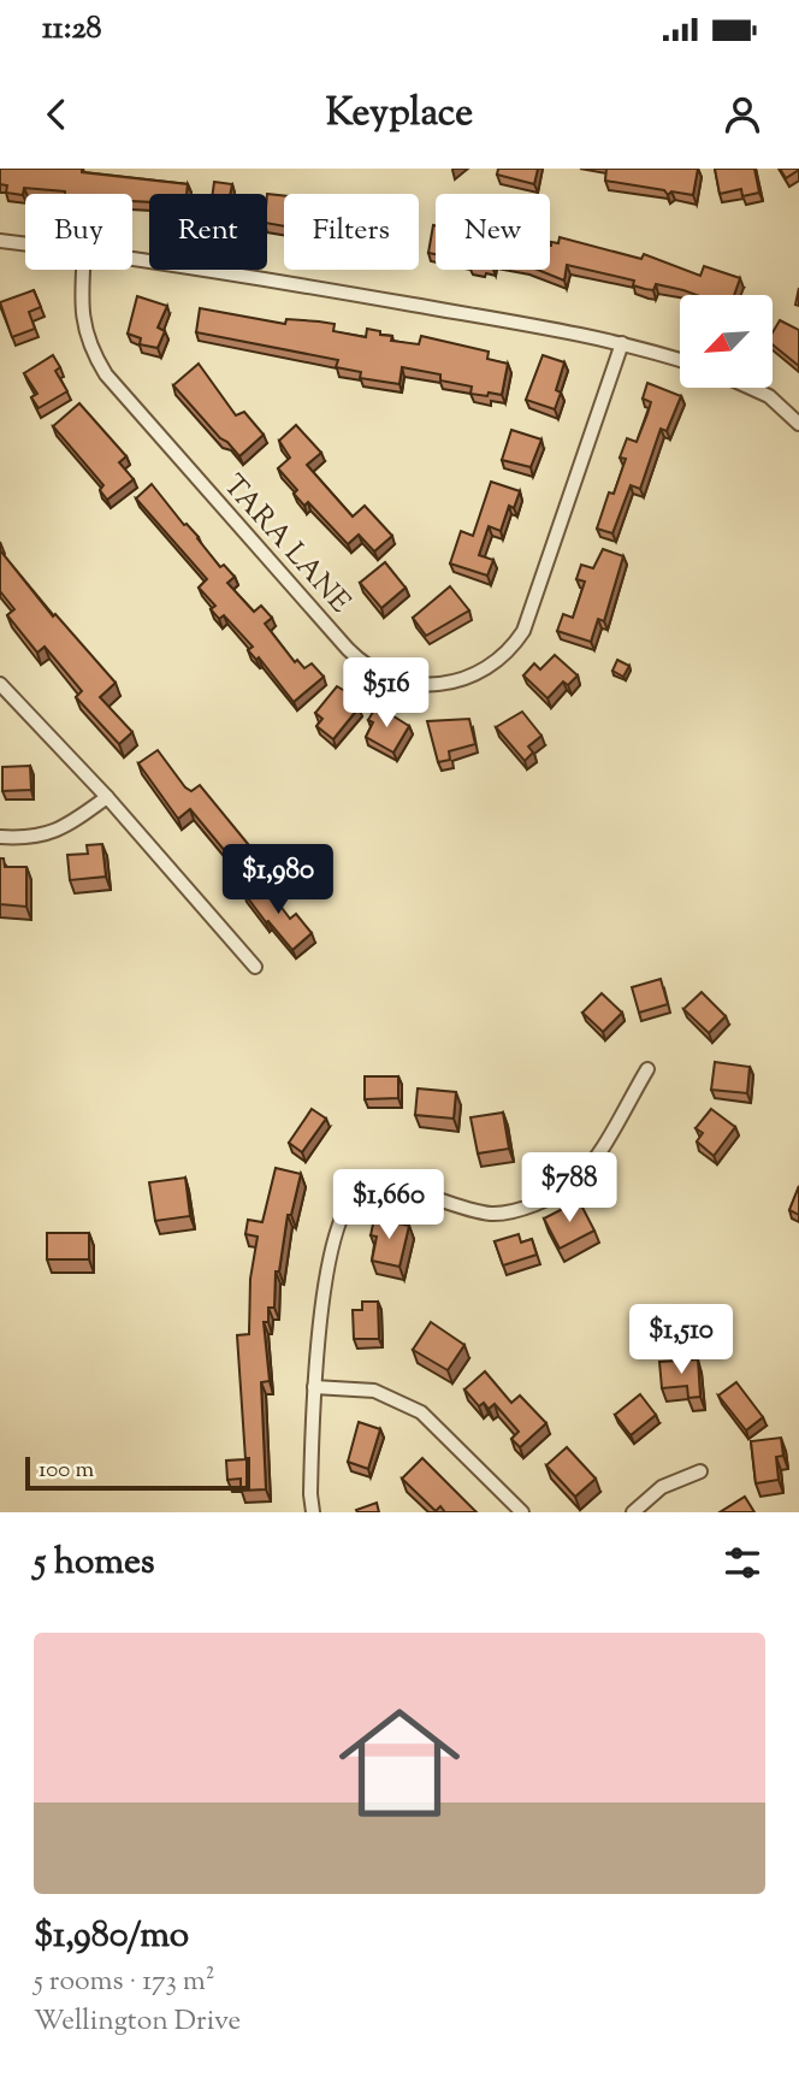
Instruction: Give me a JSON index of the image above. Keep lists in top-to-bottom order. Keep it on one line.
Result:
{"streets":{"street":["TARA LANE"]},"scale_bar":"100 m","north":"bottom left","page":{"status":"11:28","header":"Keyplace","chip":["Buy","Rent","Filters","New"],"price":["$516","$1,980","$788","$1,660","$1,510"],"scale":"100 m","heading":"5 homes","list":[{"name":"$1,980/mo","note":"5 rooms · 173 m² · Wellington Drive"}]}}
